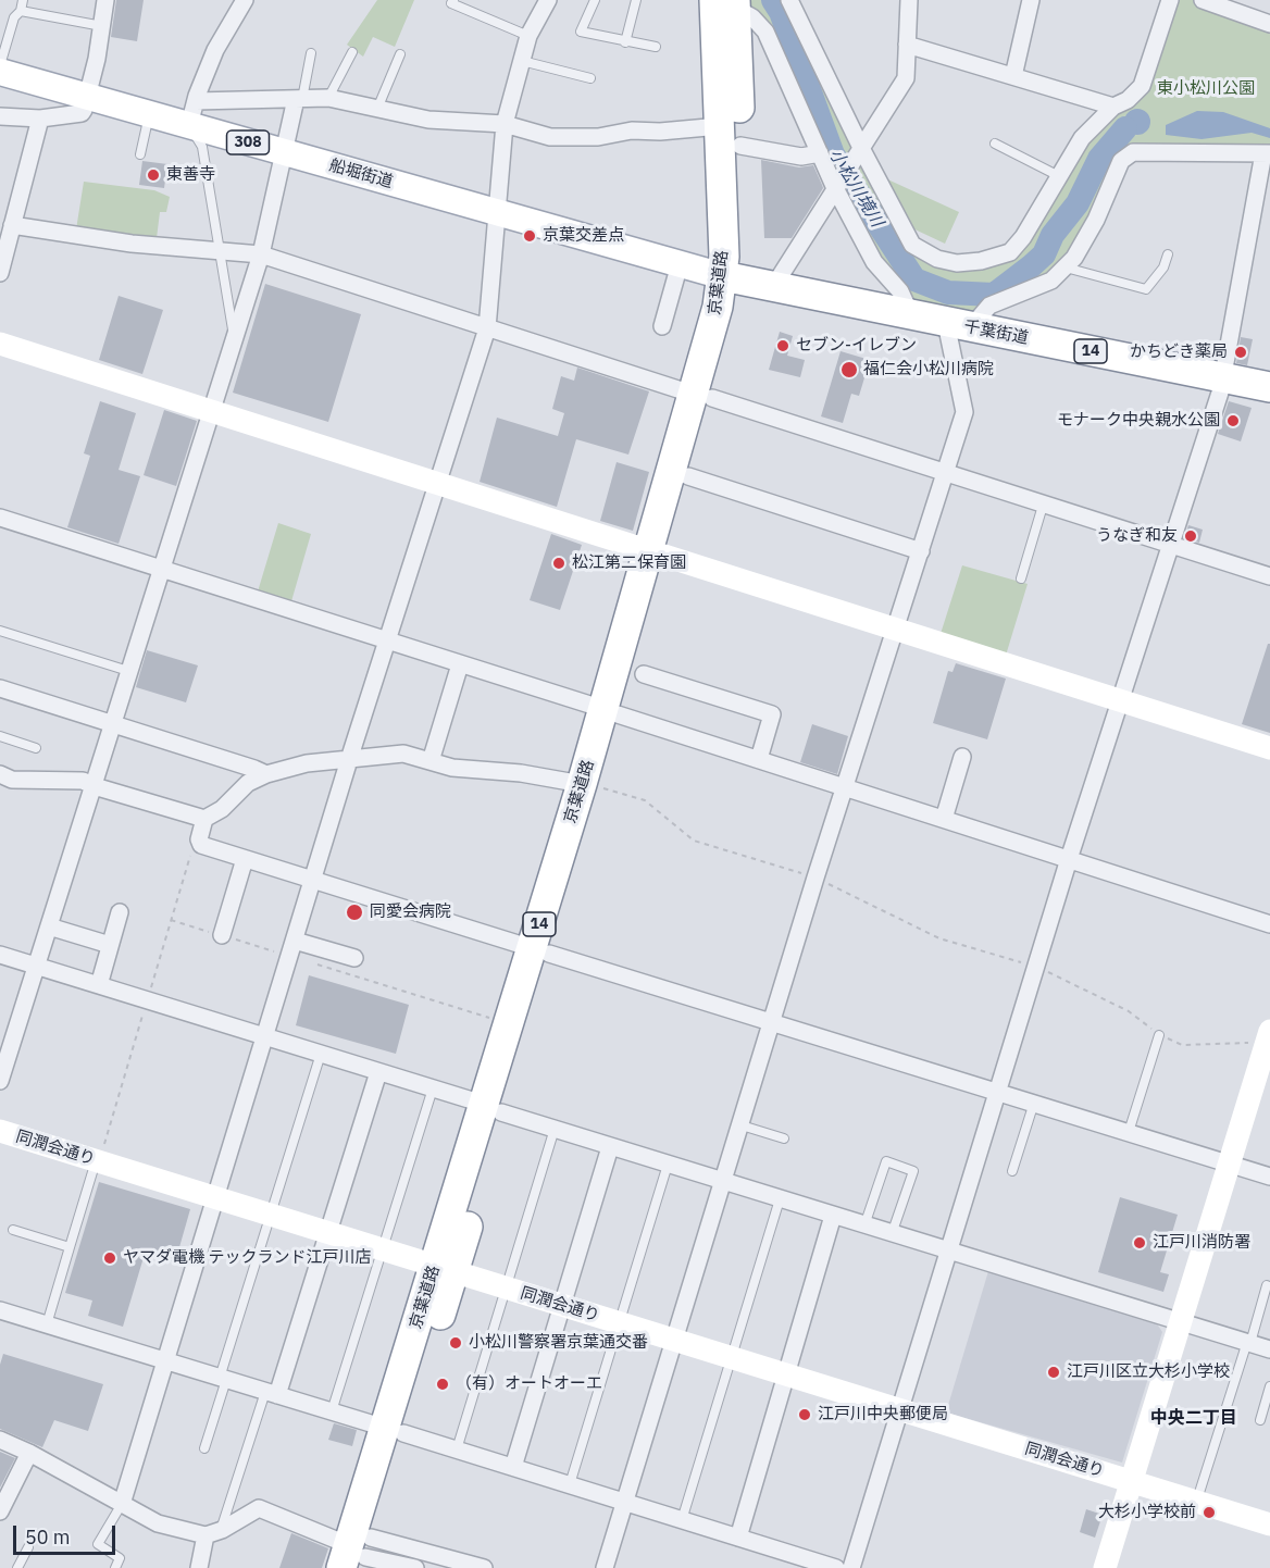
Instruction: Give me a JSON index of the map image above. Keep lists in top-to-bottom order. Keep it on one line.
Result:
{"streets":{"highway":["京葉道路","千葉街道","14"],"main road":["308","船堀街道"],"street":["同潤会通り"]},"crossings":[["船堀街道","京葉道路"],["船堀街道","千葉街道"],["京葉道路","千葉街道"],["京葉道路","同潤会通り"]],"districts":["中央二丁目"],"water":["小松川境川"],"parks":["東小松川公園"],"places":["東善寺","京葉交差点","セブン-イレブン","かちどき薬局","福仁会小松川病院","モナーク中央親水公園","うなぎ和友","松江第二保育園","同愛会病院","江戸川消防署","ヤマダ電機 テックランド江戸川店","小松川警察署京葉通交番","江戸川区立大杉小学校","（有）オートオーエ","江戸川中央郵便局","大杉小学校前"],"scale_bar":"50 m"}
